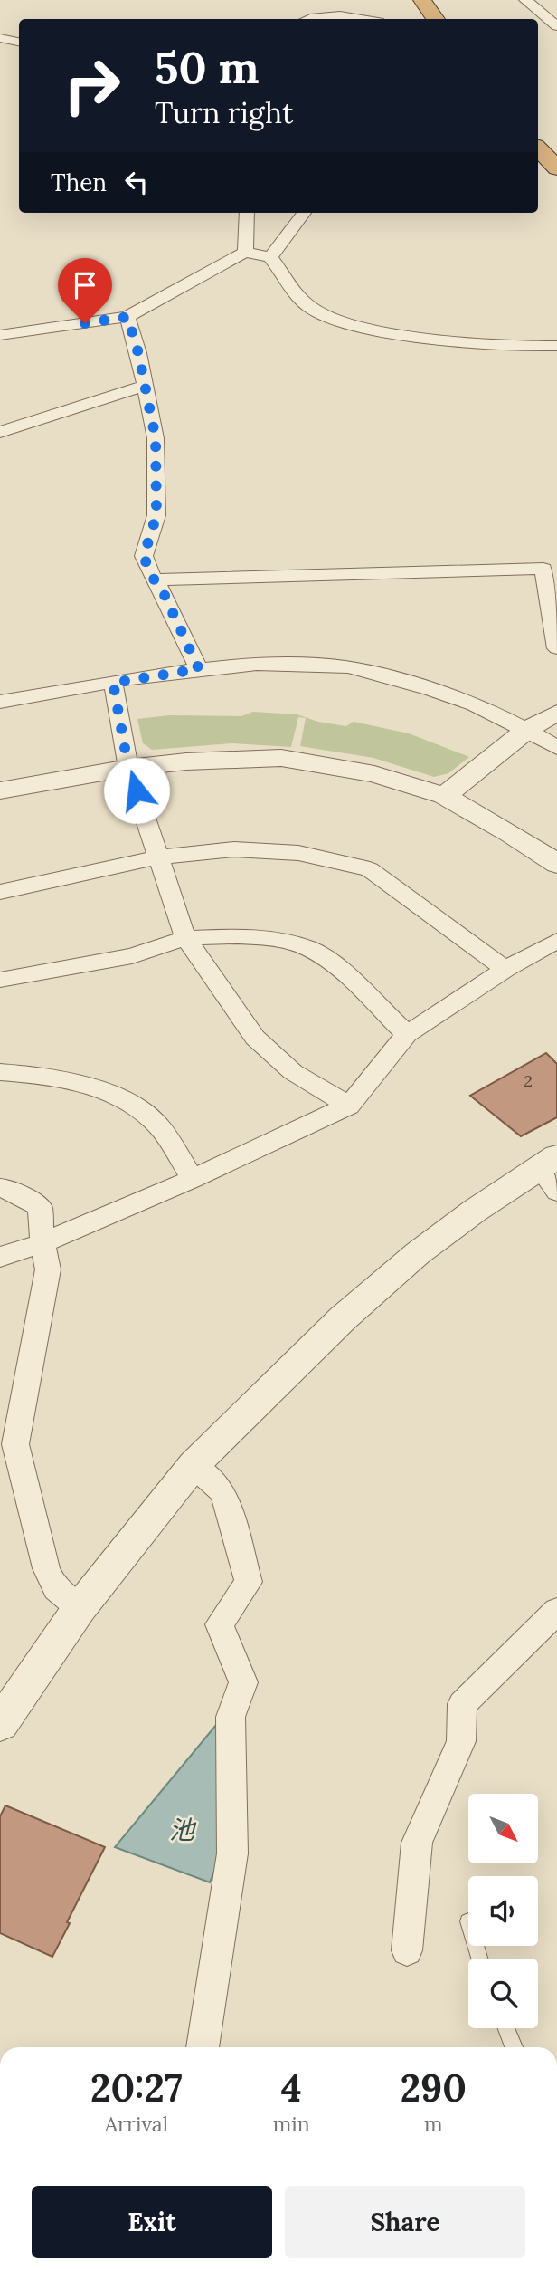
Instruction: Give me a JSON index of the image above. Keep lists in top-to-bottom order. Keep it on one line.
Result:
{"water":["池"],"house_numbers":["2"],"north":"bottom right","page":{"turn":["50 m","Turn right"],"then":"Then","eta":["20:27","Arrival","4","min","290","m"],"buttons":["Exit","Share"]}}
